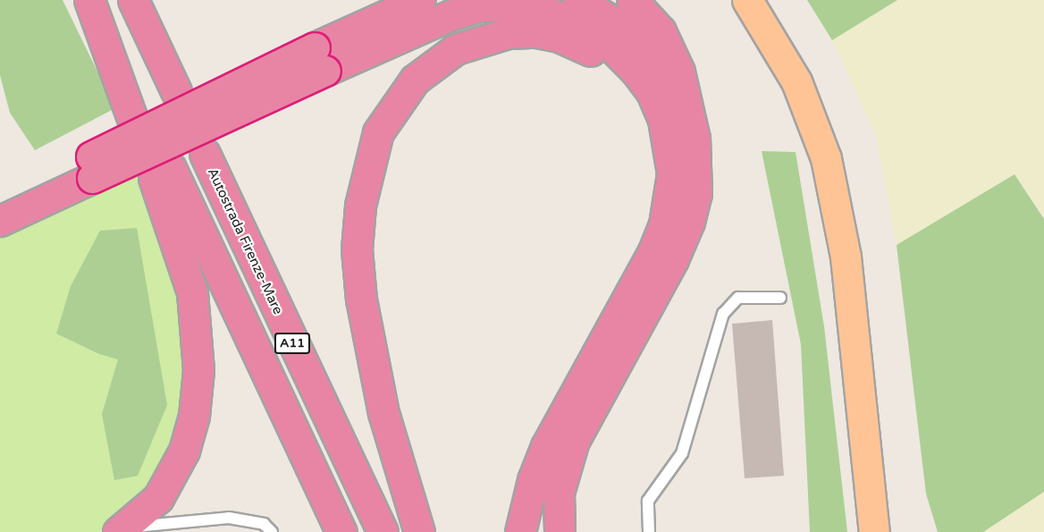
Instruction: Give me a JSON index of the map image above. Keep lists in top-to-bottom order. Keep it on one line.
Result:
{"streets":{"highway":["Autostrada Firenze-Mare","A11"]}}
